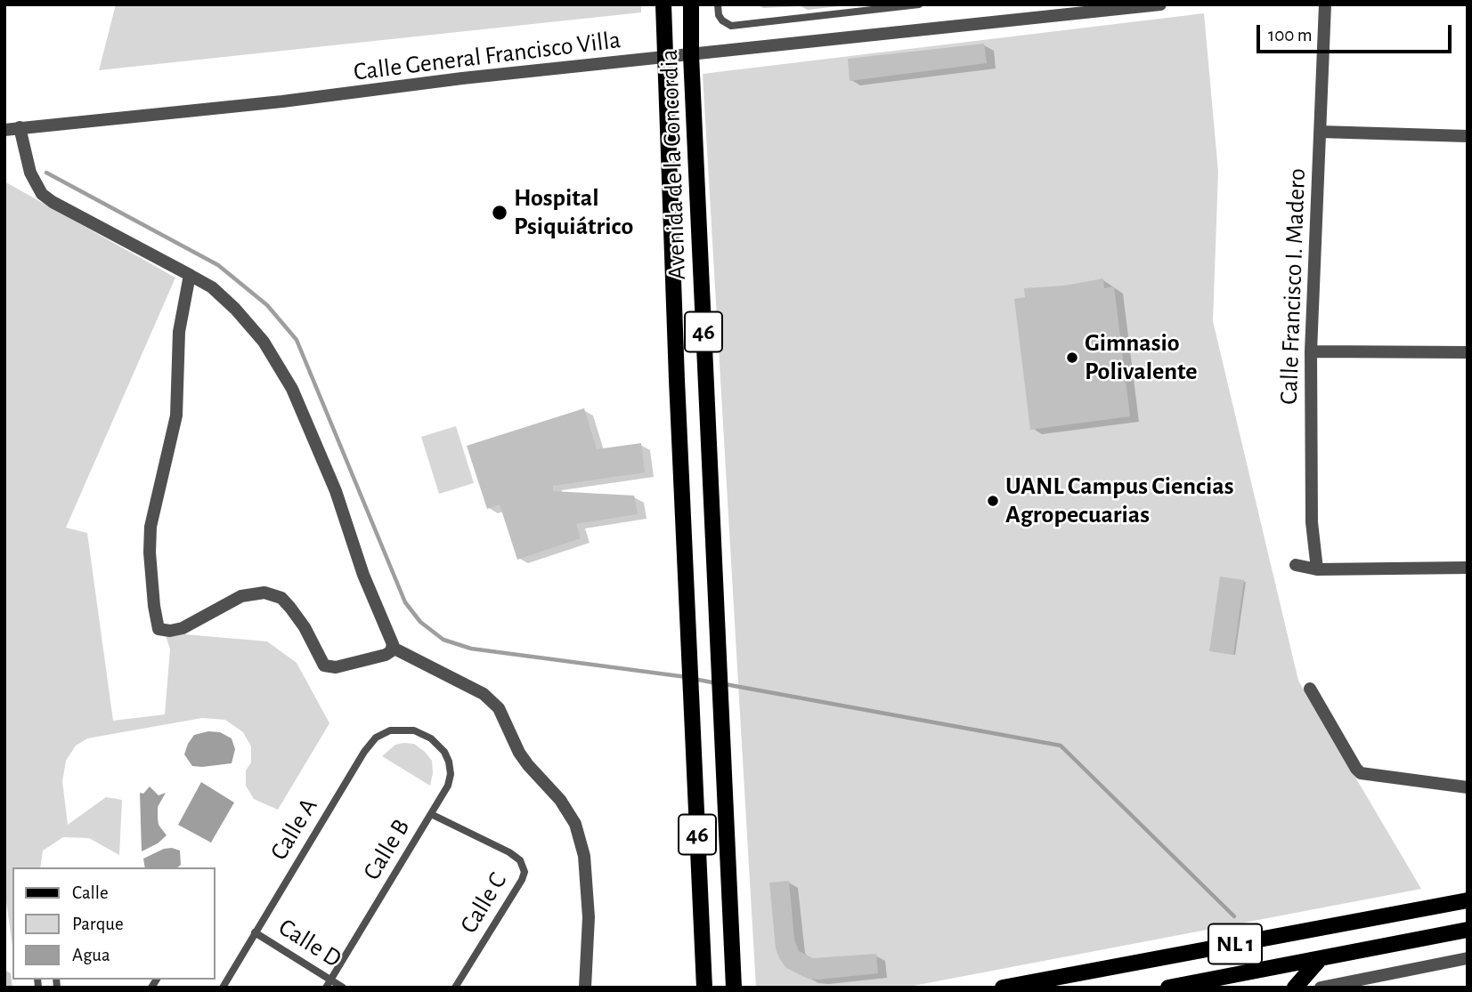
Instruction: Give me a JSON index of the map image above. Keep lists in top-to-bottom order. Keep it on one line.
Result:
{"streets":{"main road":["Avenida de la Concordia","46","NL 1"],"street":["Calle General Francisco Villa","Calle Francisco I. Madero"],"lane":["Calle A","Calle B","Calle C","Calle D"]},"crossings":[["Calle General Francisco Villa","Avenida de la Concordia"],["Avenida de la Concordia","46"],["Calle A","Calle B"],["Calle A","Calle D"],["Calle B","Calle C"],["Calle B","Calle D"]],"places":["Hospital Psiquiátrico","Gimnasio Polivalente","UANL Campus Ciencias Agropecuarias"],"legend":["Calle","Parque","Agua"],"scale_bar":"100 m"}
